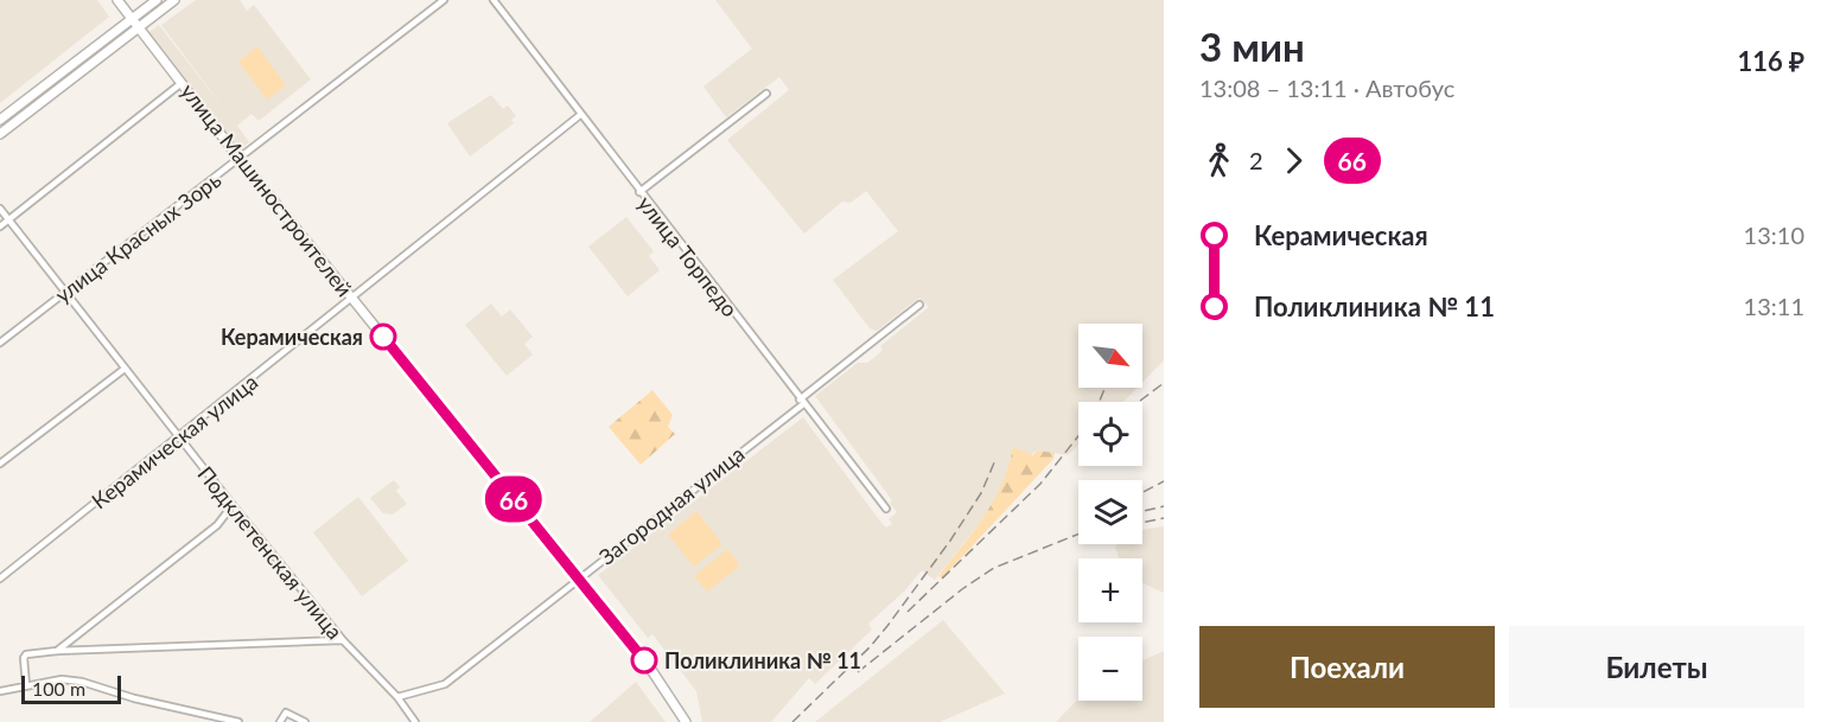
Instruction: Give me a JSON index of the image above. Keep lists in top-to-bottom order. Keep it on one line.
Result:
{"streets":{"street":["улица Машиностроителей","улица Красных Зорь","улица Торпедо","Керамическая улица","Загородная улица","Подклетенская улица"]},"crossings":[["улица Машиностроителей","улица Красных Зорь"],["улица Машиностроителей","Керамическая улица"],["улица Машиностроителей","Загородная улица"],["улица Красных Зорь","Подклетенская улица"],["улица Торпедо","Керамическая улица"],["улица Торпедо","Загородная улица"],["Керамическая улица","Подклетенская улица"],["Загородная улица","Подклетенская улица"]],"places":["Керамическая","Поликлиника № 11"],"lines":["bus line 66"],"scale_bar":"100 m","north":"bottom right","page":{"on_map":"66","heading":["3 мин","13:08 – 13:11 · Автобус","116 ₽"],"legs":["2","66"],"list":[{"name":"Керамическая","value":"13:10"},{"name":"Поликлиника № 11","value":"13:11"}],"map_buttons":["+","−"],"buttons":["Поехали","Билеты"],"scale":"100 m"}}
